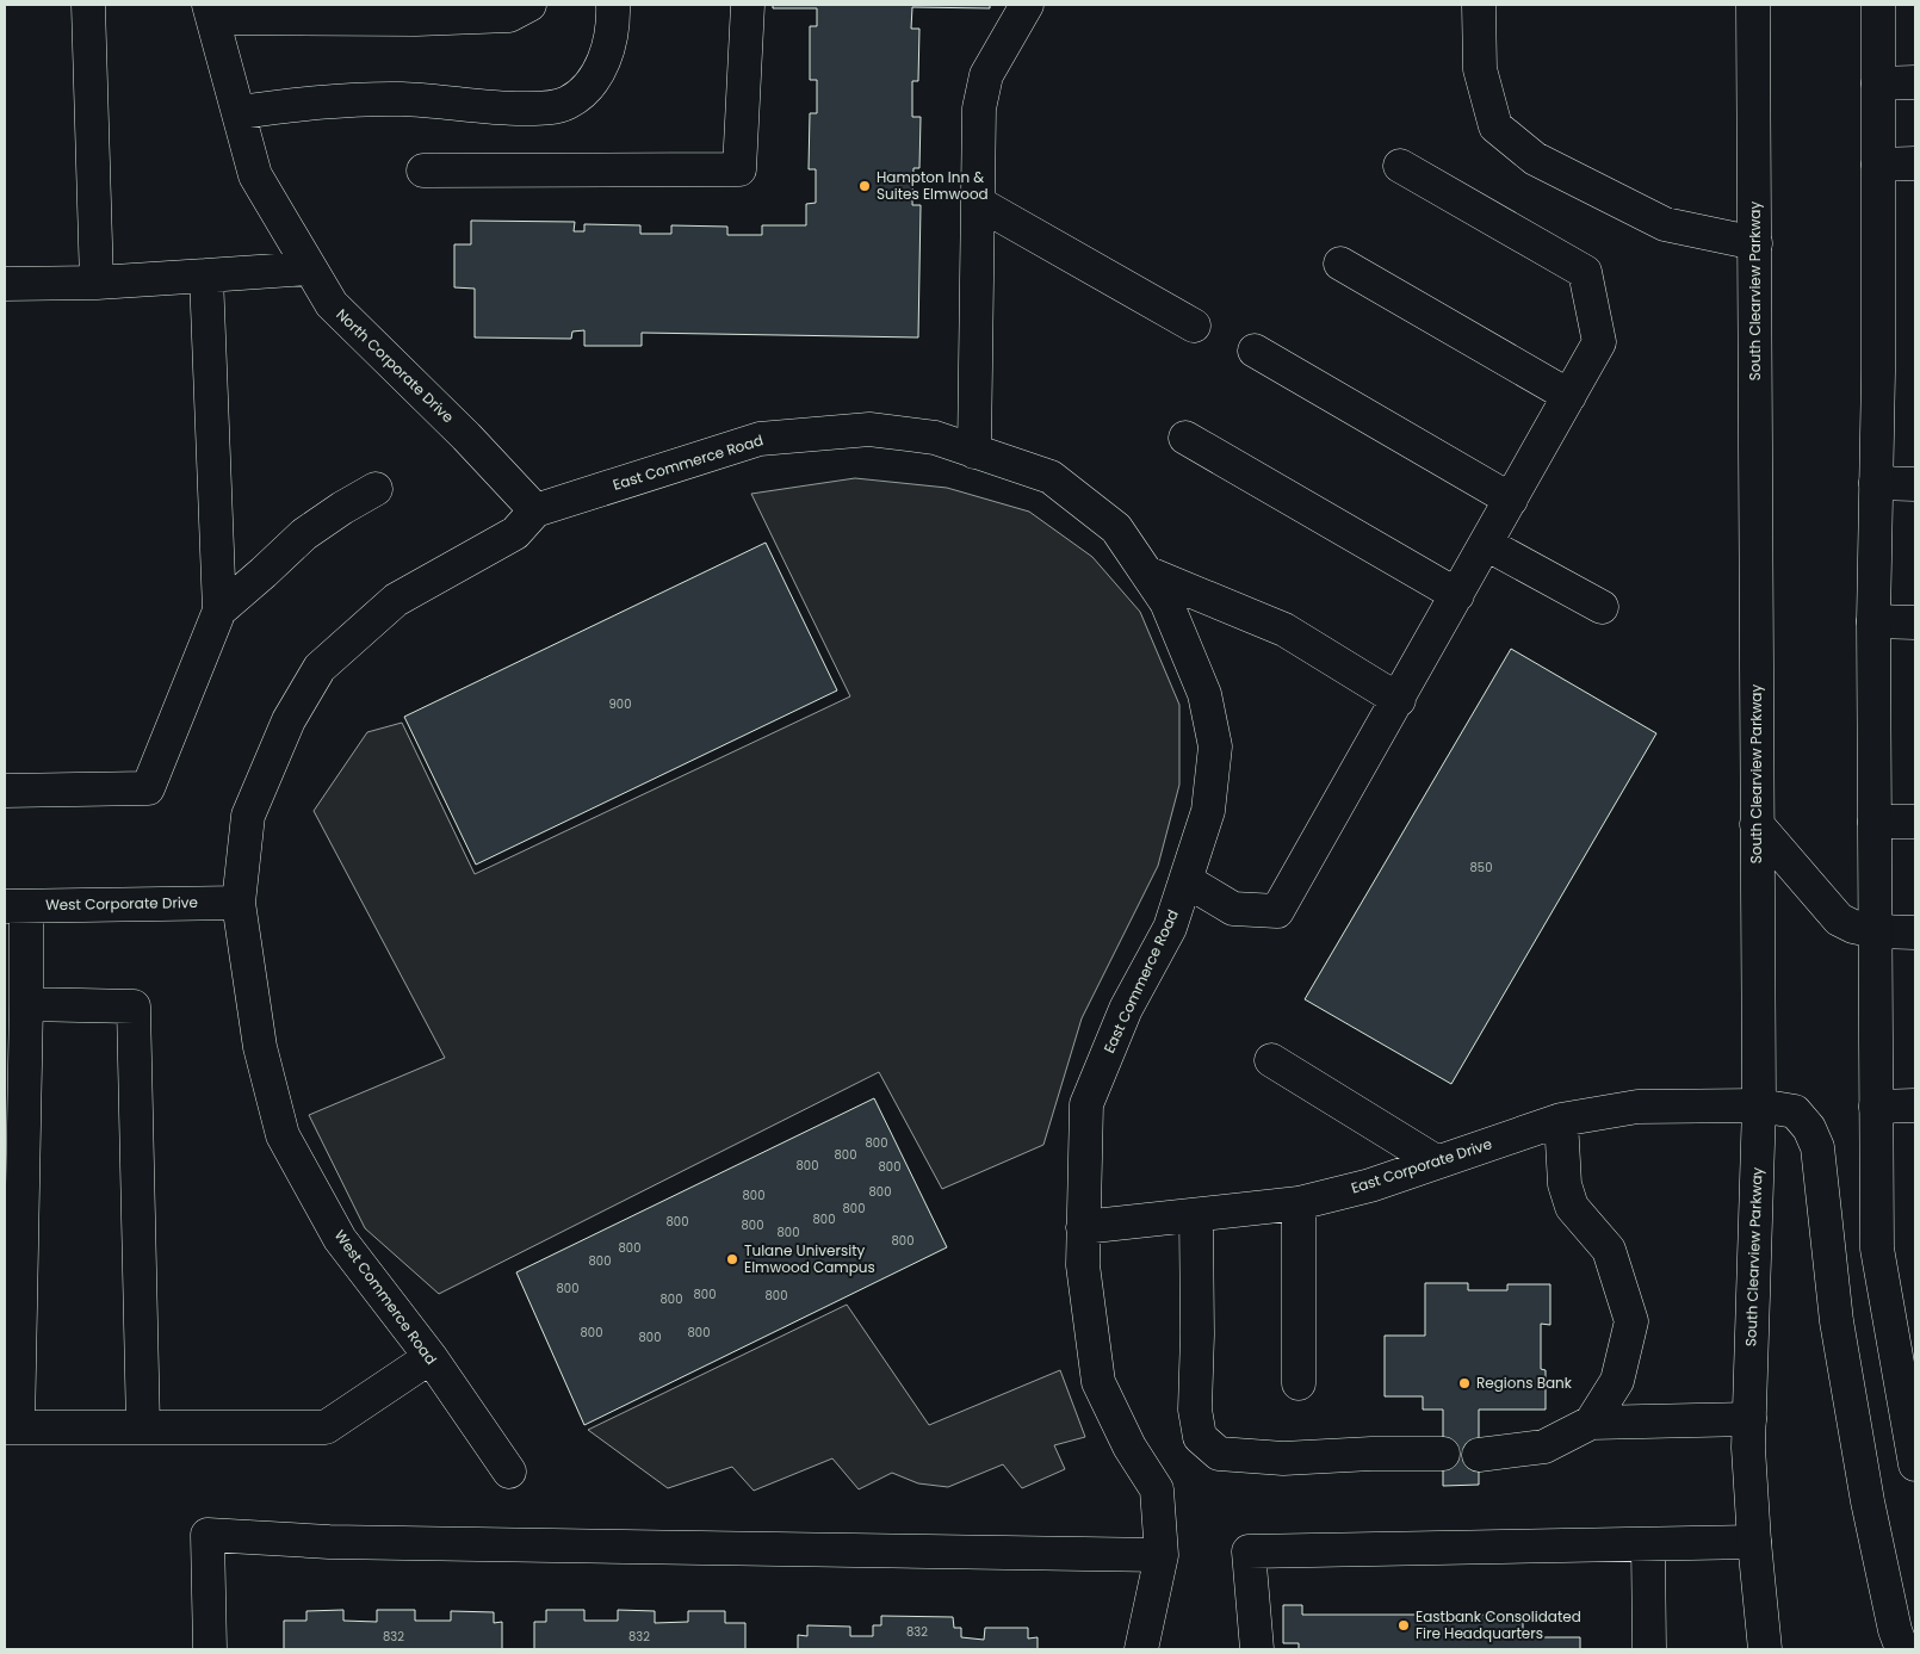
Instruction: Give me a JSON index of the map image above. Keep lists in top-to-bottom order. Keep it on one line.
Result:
{"streets":{"main road":["South Clearview Parkway","North Corporate Drive","East Commerce Road","West Corporate Drive","East Corporate Drive","West Commerce Road"]},"crossings":[["South Clearview Parkway","East Corporate Drive"],["North Corporate Drive","East Commerce Road"],["East Commerce Road","West Corporate Drive"],["East Commerce Road","East Corporate Drive"],["East Commerce Road","West Commerce Road"],["West Corporate Drive","West Commerce Road"]],"places":["Hampton Inn & Suites Elmwood","Tulane University Elmwood Campus","Regions Bank","Eastbank Consolidated Fire Headquarters"],"house_numbers":["900","850","800","800","800","800","800","800","800","800","800","800","800","800","800","800","800","800","800","800","800","800","800","832","832","832"]}
